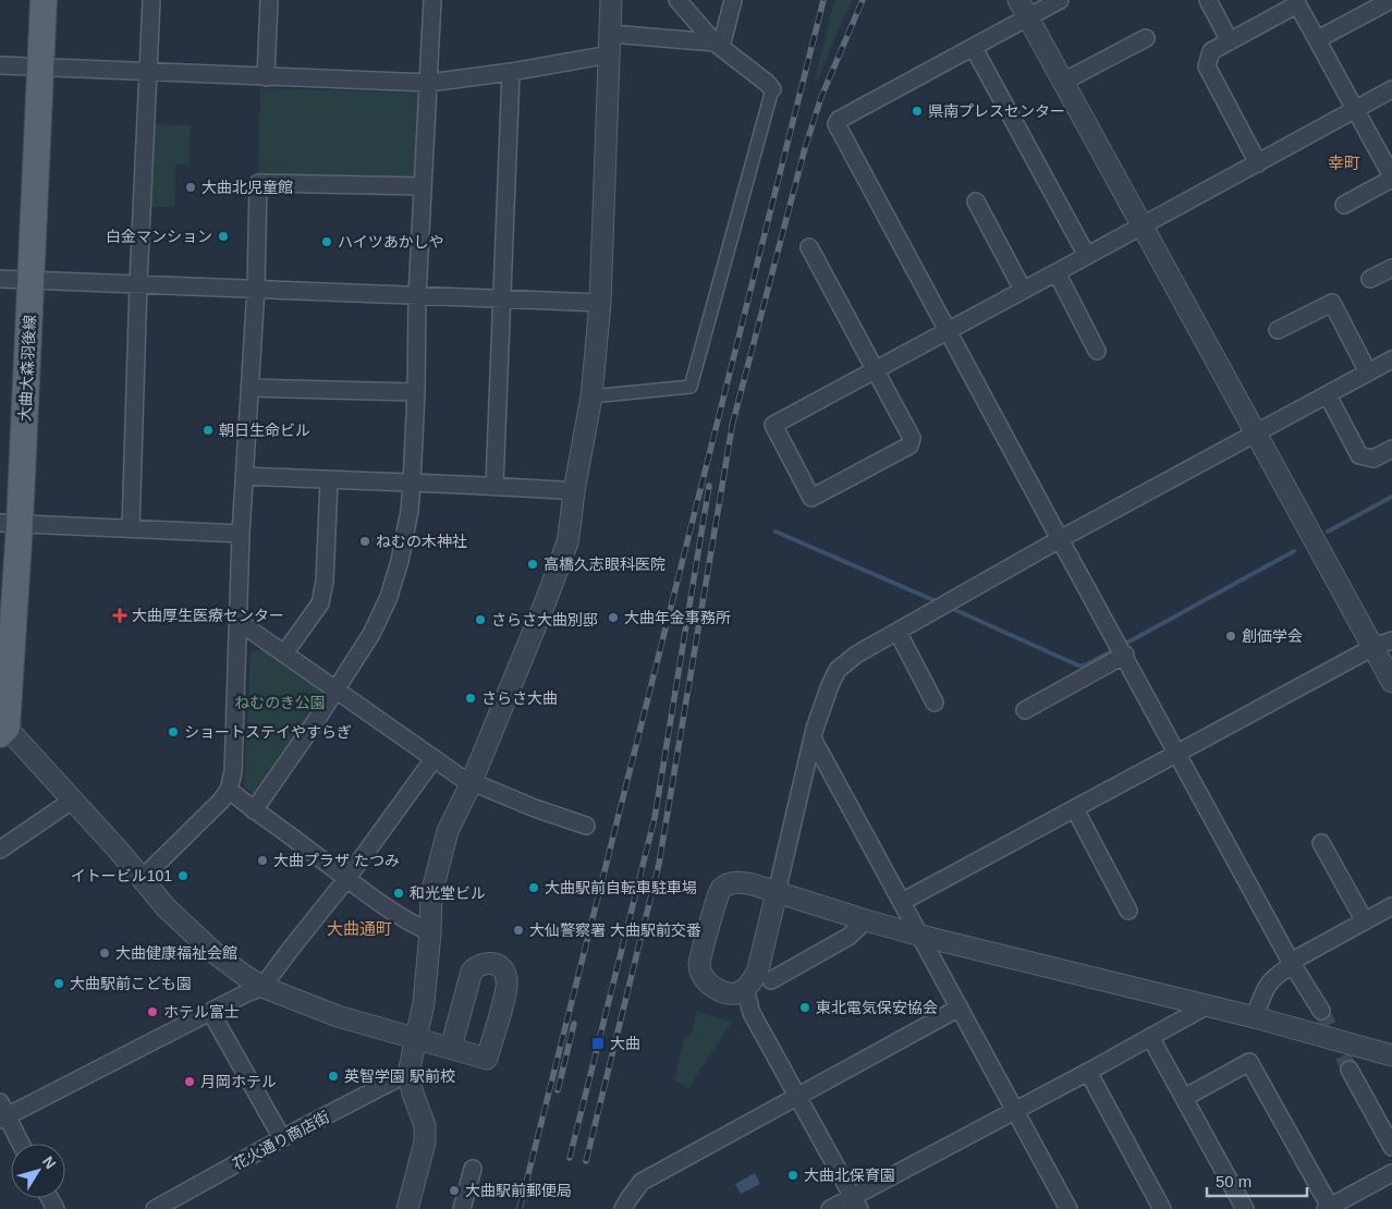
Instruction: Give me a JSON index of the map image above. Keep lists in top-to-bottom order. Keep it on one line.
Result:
{"streets":{"main road":["大曲大森羽後線"],"street":["花火通り商店街"]},"districts":["幸町","大曲通町"],"parks":["ねむのき公園"],"places":{"other":["県南プレスセンター","大曲北児童館","白金マンション","ハイツあかしや","朝日生命ビル","ねむの木神社","高橋久志眼科医院","大曲年金事務所","さらさ大曲別邸","創価学会","さらさ大曲","ショートステイやすらぎ","大曲プラザ たつみ","イトービル101","大曲駅前自転車駐車場","和光堂ビル","大仙警察署 大曲駅前交番","大曲健康福祉会館","大曲駅前こども園","東北電気保安協会","ホテル富士","英智学園 駅前校","月岡ホテル","大曲北保育園","大曲駅前郵便局"],"health":["大曲厚生医療センター"],"transit":["大曲"]},"scale_bar":"50 m","north":"top right"}
